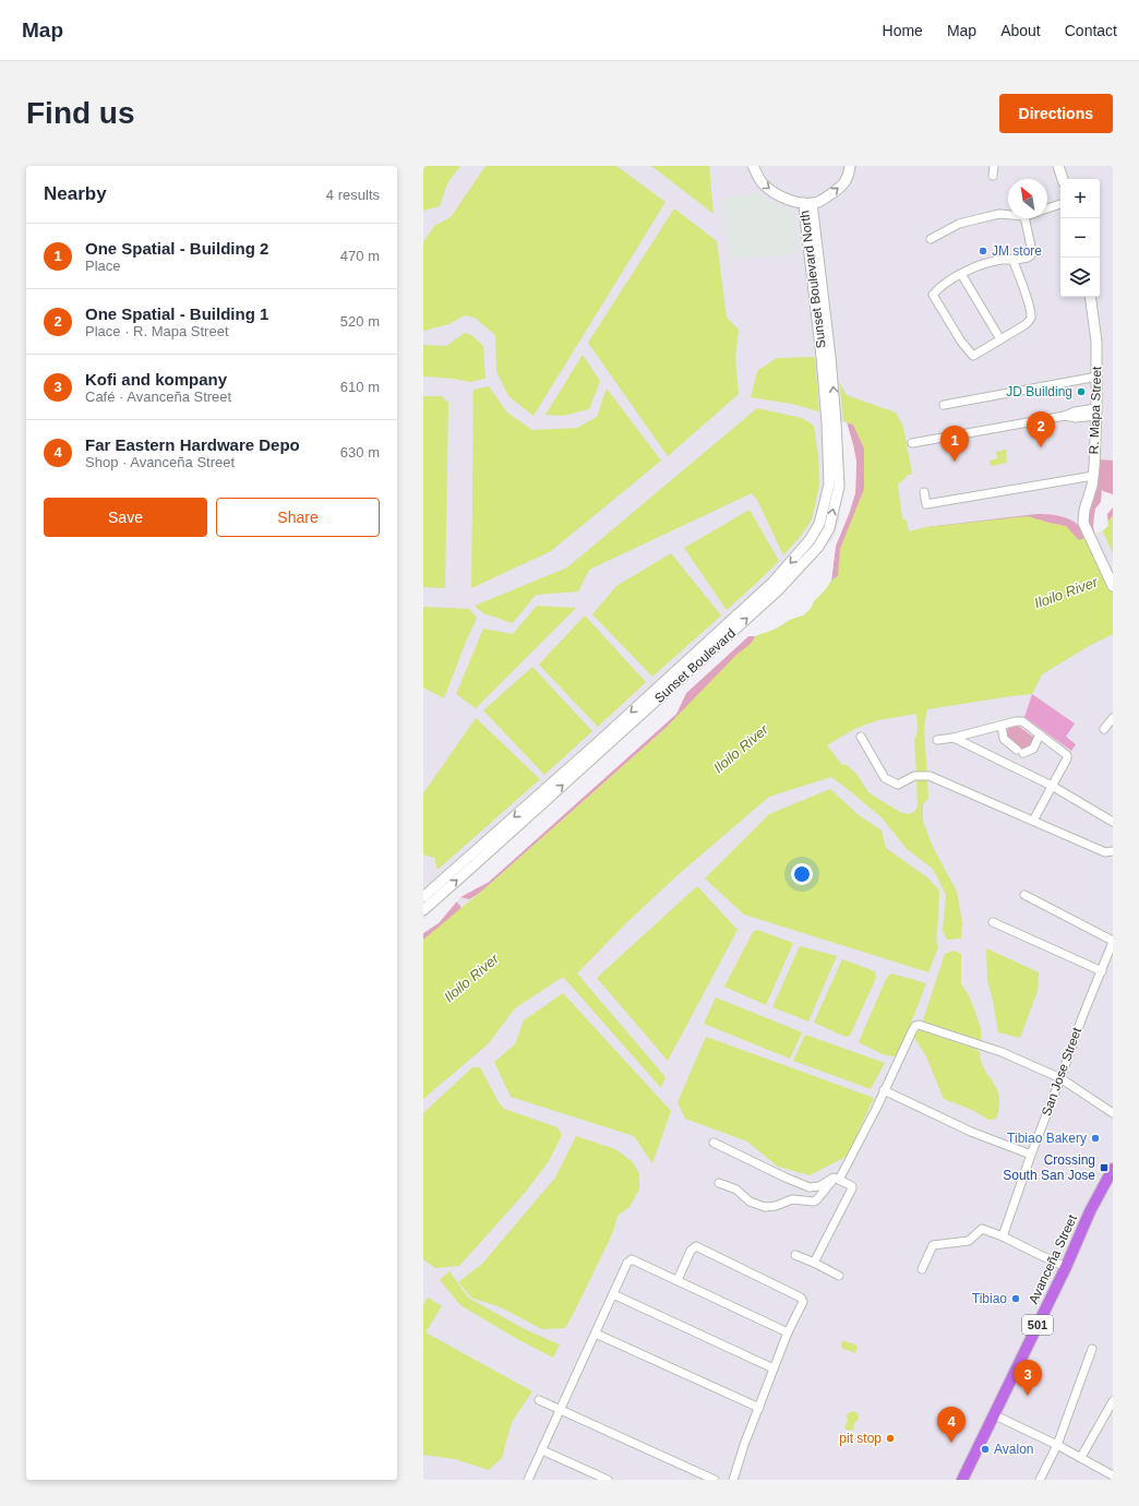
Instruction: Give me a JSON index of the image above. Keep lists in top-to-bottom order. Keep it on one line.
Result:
{"streets":{"main road":["Sunset Boulevard North","R. Mapa Street","Sunset Boulevard","Avanceña Street","501"],"street":["San Jose Street"]},"crossings":[["Sunset Boulevard North","Sunset Boulevard"]],"water":["Iloilo River"],"places":{"other":["JM store","JD Building","Tibiao Bakery","Tibiao","pit stop","Avalon"],"transit":["Crossing South San Jose"]},"north":"top left","page":{"header":"Map","nav":["Home","Map","About","Contact"],"buttons":["Directions",["Save","Share"]],"title":"Find us","heading":["Nearby","4 results"],"map_buttons":["+","−"],"list":[{"mark":"1","name":"One Spatial - Building 2","note":"Place","value":"470 m"},{"mark":"2","name":"One Spatial - Building 1","note":"Place · R. Mapa Street","value":"520 m"},{"mark":"3","name":"Kofi and kompany","note":"Café · Avanceña Street","value":"610 m"},{"mark":"4","name":"Far Eastern Hardware Depo","note":"Shop · Avanceña Street","value":"630 m"}],"pins":["2","1","3","4"]}}
